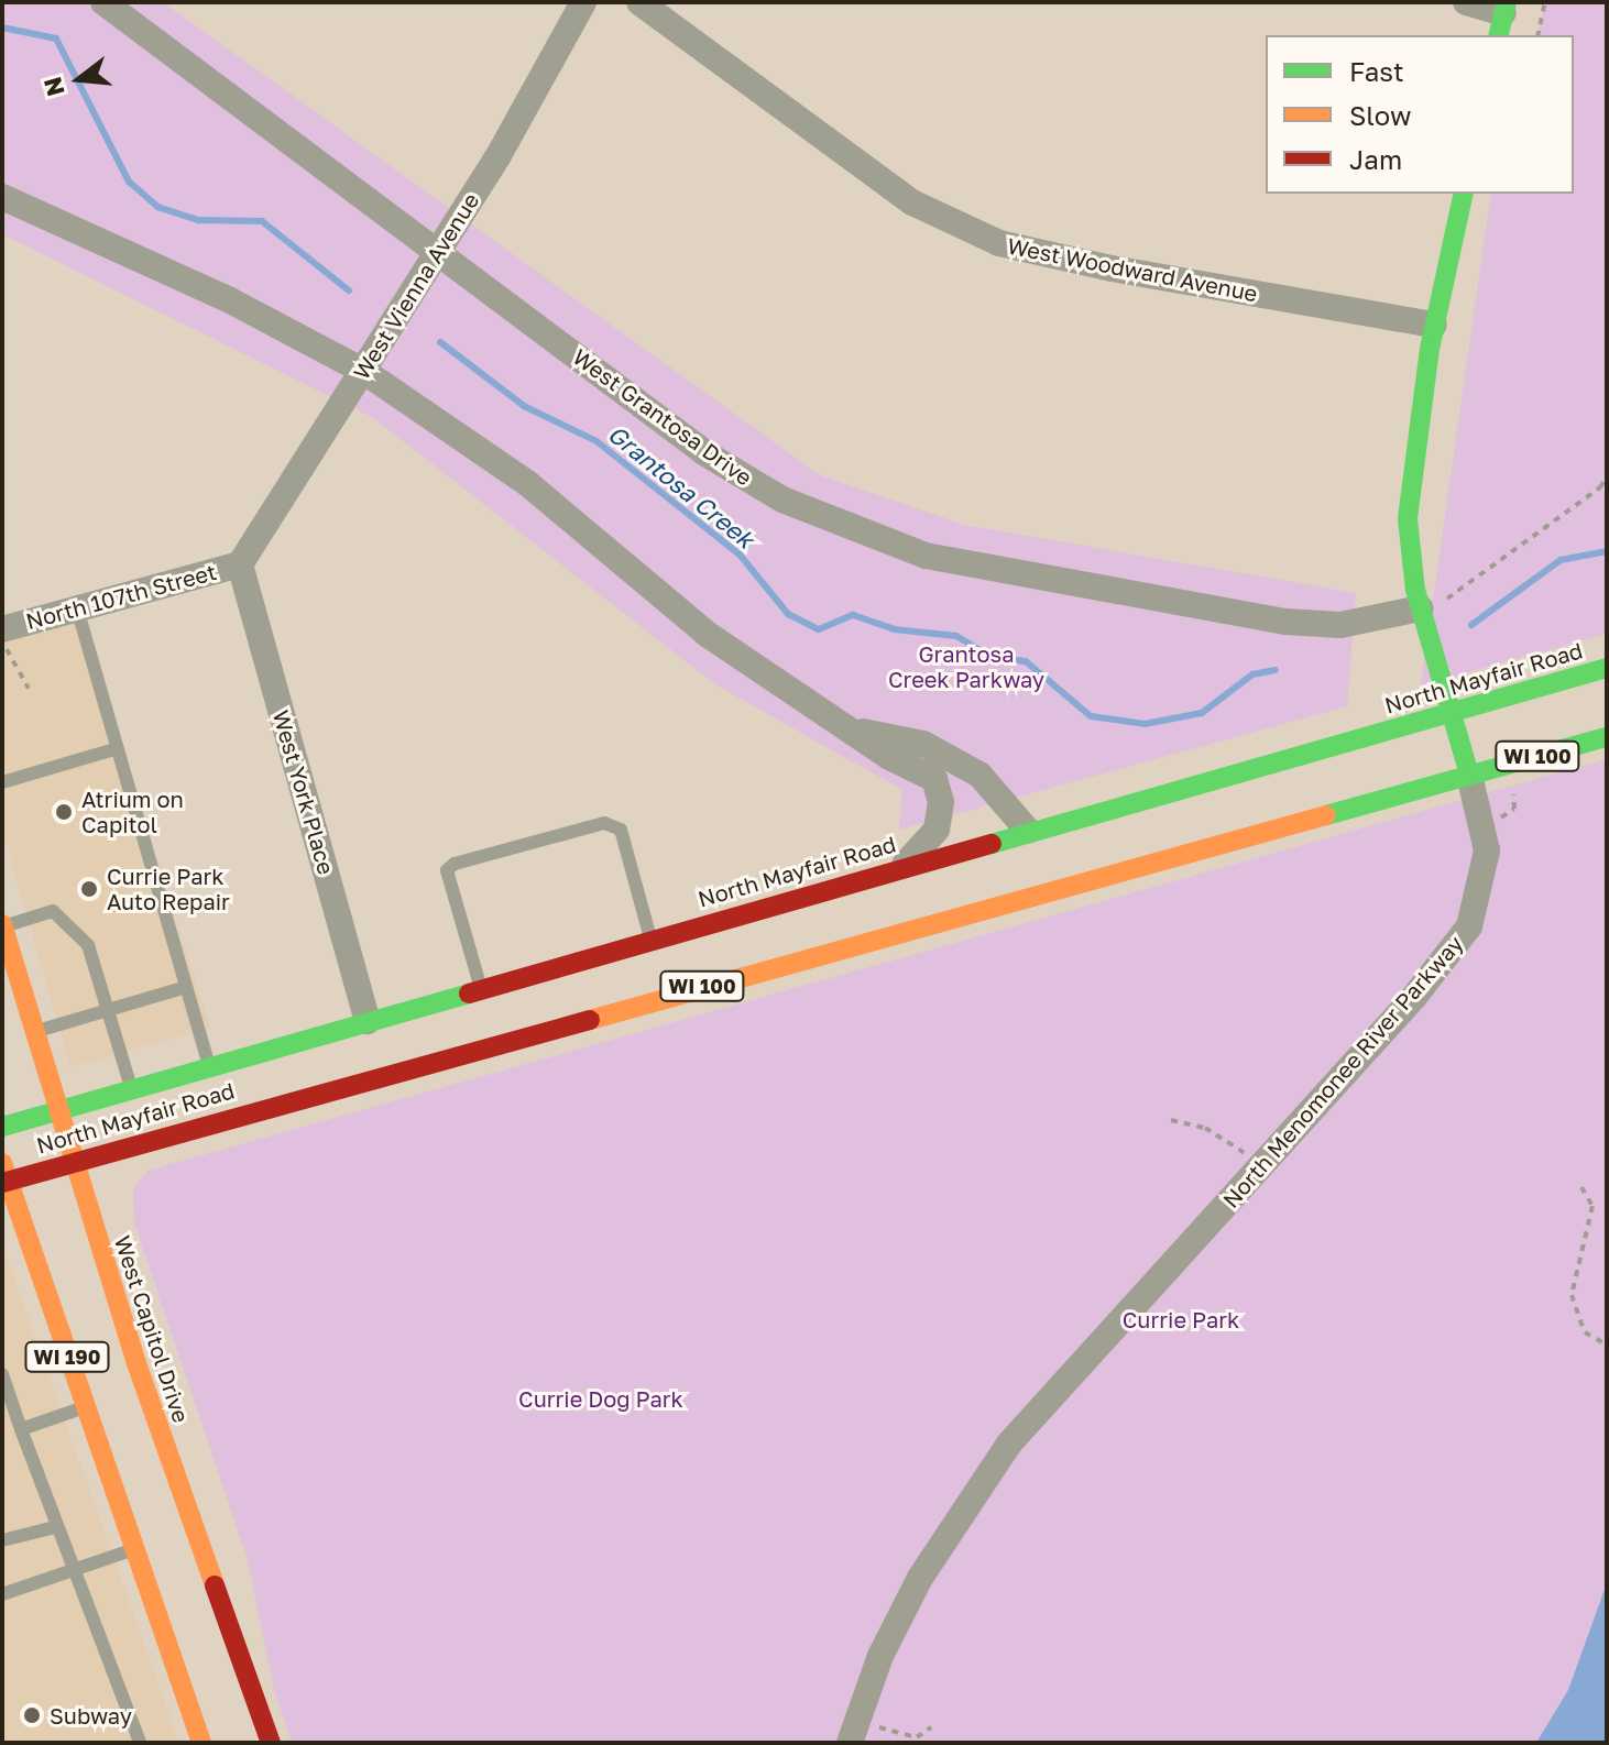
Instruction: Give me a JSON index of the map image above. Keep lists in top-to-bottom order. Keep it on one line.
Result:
{"streets":{"main road":["North Mayfair Road","WI 100","North Menomonee River Parkway","West Capitol Drive","WI 190"],"street":["West Woodward Avenue","West Vienna Avenue","West Grantosa Drive","North 107th Street","West York Place"]},"crossings":[["West Woodward Avenue","North Menomonee River Parkway"],["West Vienna Avenue","West Grantosa Drive"],["West Vienna Avenue","North 107th Street"],["West Vienna Avenue","West York Place"],["West Grantosa Drive","North Menomonee River Parkway"],["North 107th Street","West York Place"],["North Mayfair Road","West York Place"],["North Mayfair Road","North Menomonee River Parkway"],["North Mayfair Road","West Capitol Drive"],["North Mayfair Road","WI 190"]],"water":["Grantosa Creek"],"parks":["Grantosa Creek Parkway","Currie Park","Currie Dog Park"],"places":["Atrium on Capitol","Currie Park Auto Repair","Subway"],"legend":["Fast","Slow","Jam"],"north":"left"}
